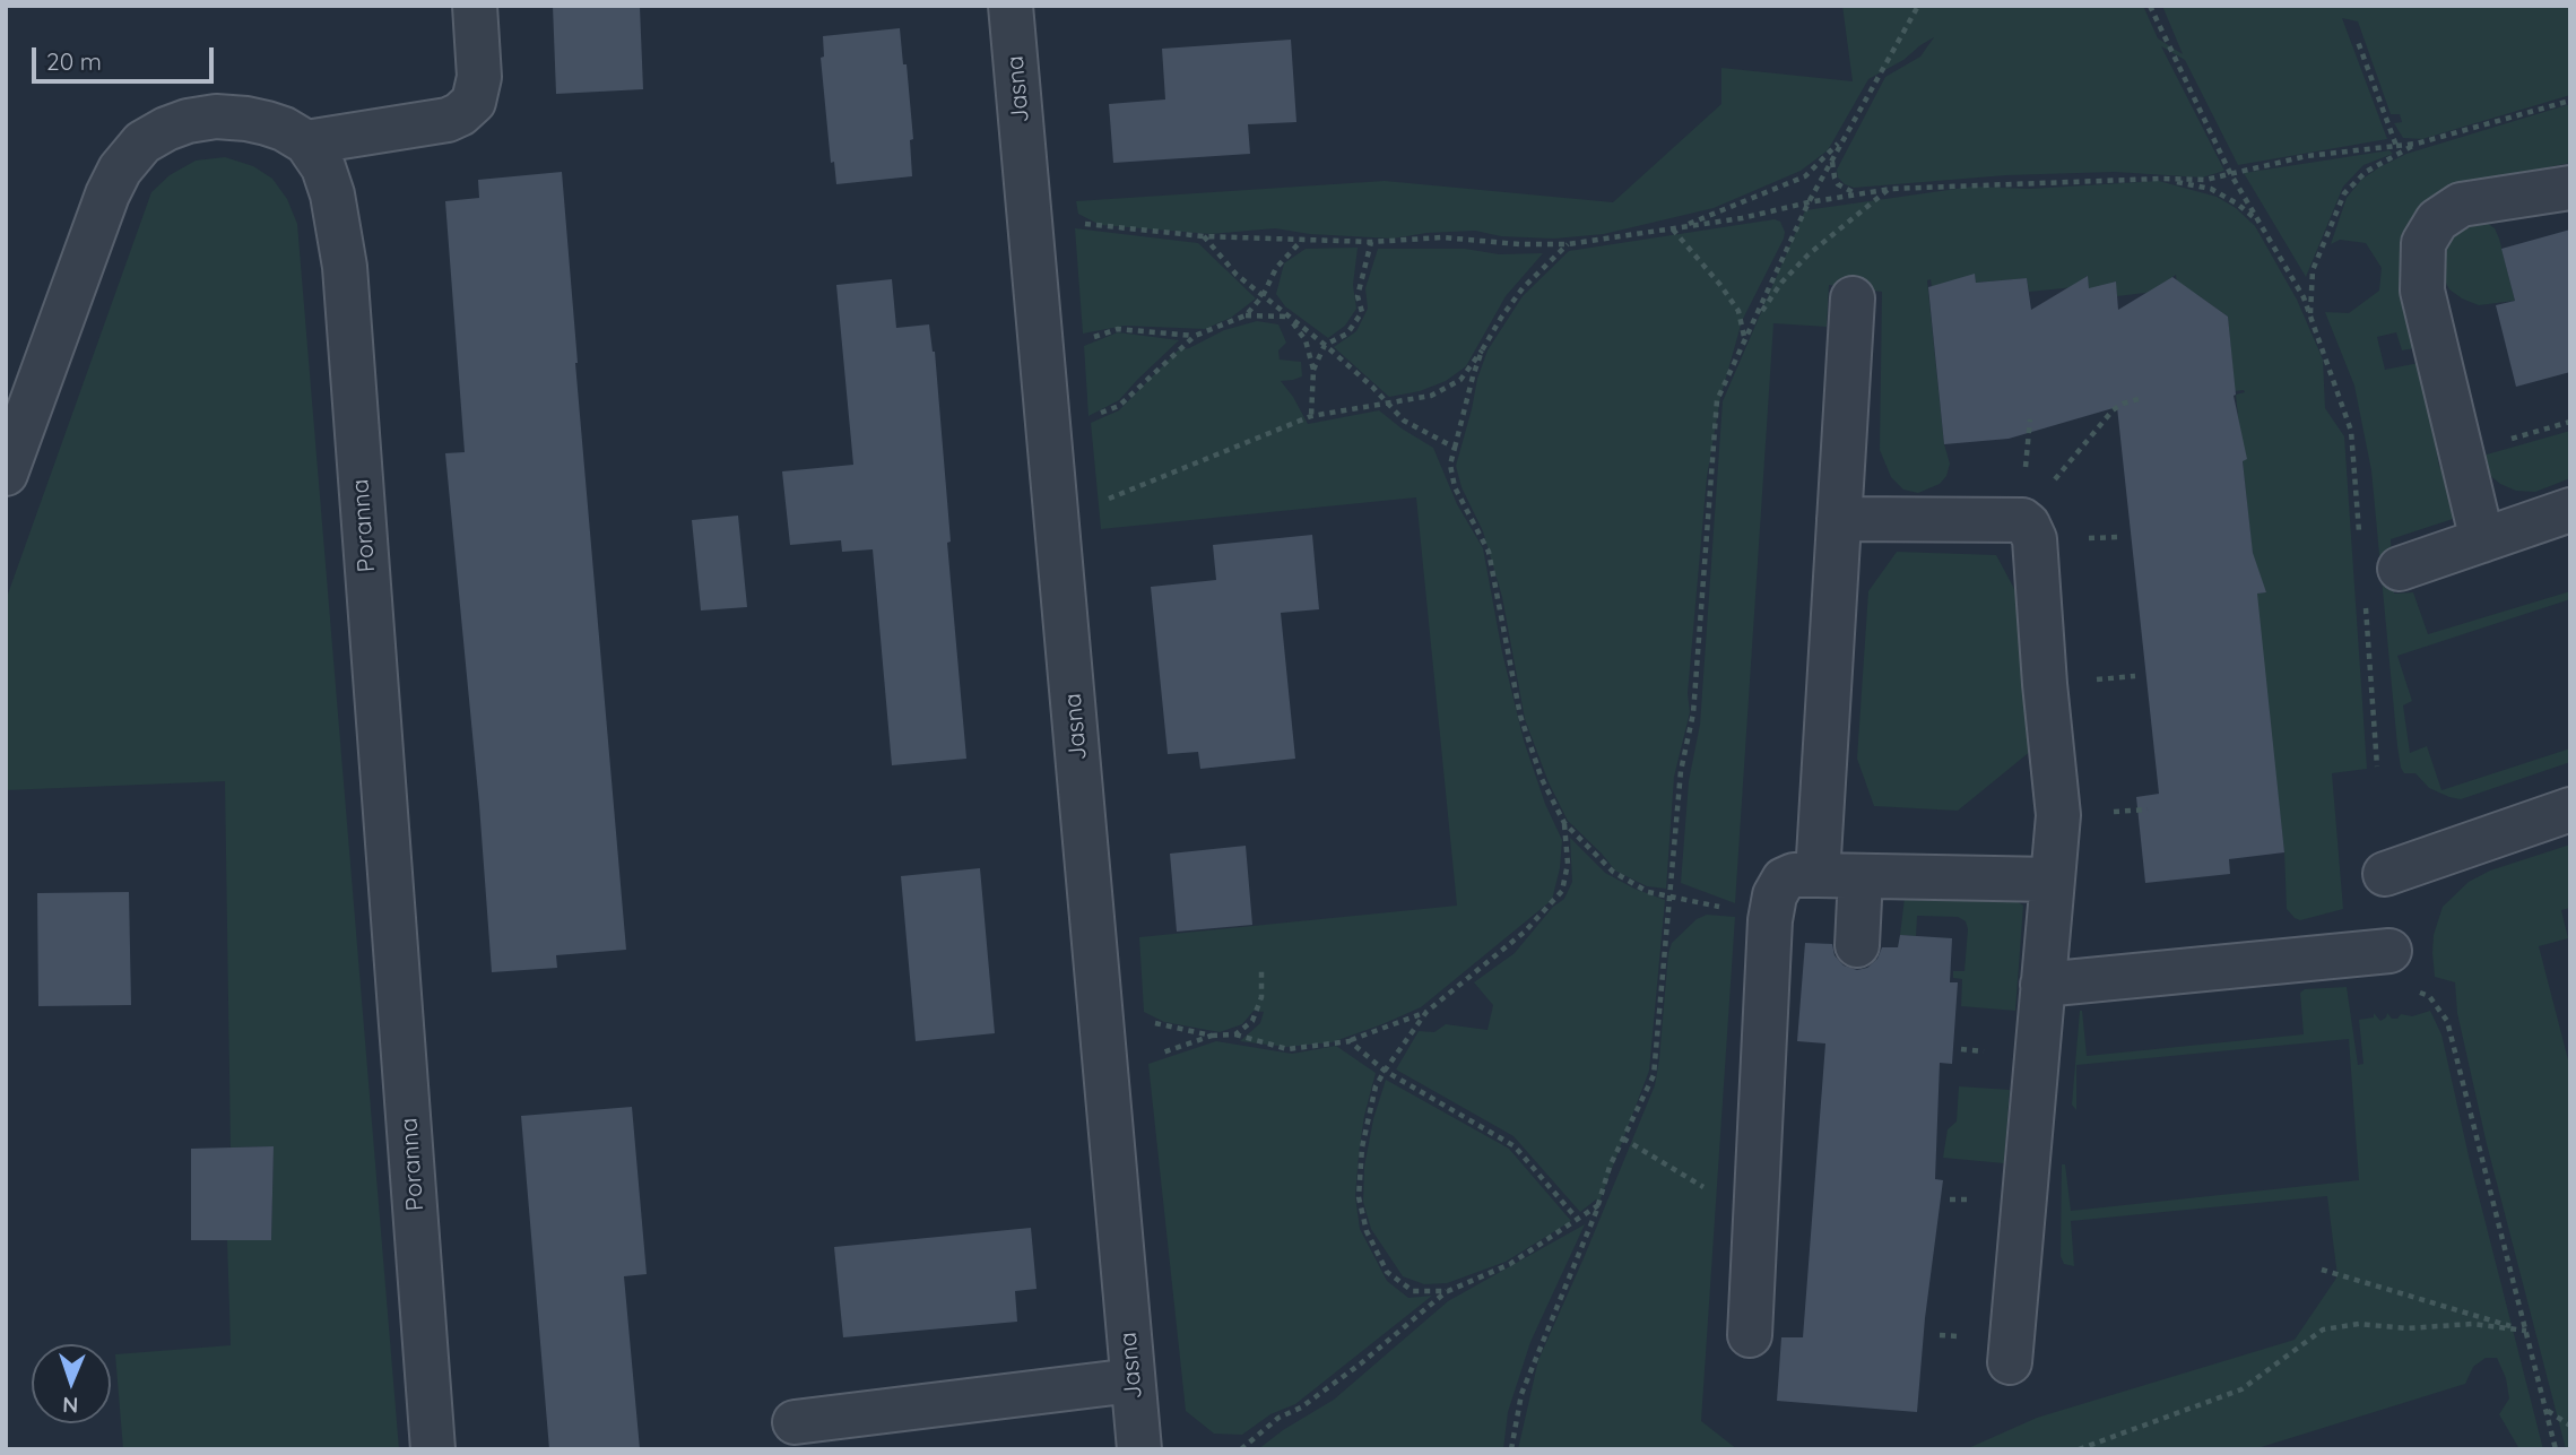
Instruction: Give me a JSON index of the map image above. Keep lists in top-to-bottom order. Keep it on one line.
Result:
{"streets":{"street":["Jasna","Poranna"]},"scale_bar":"20 m","north":"bottom"}
